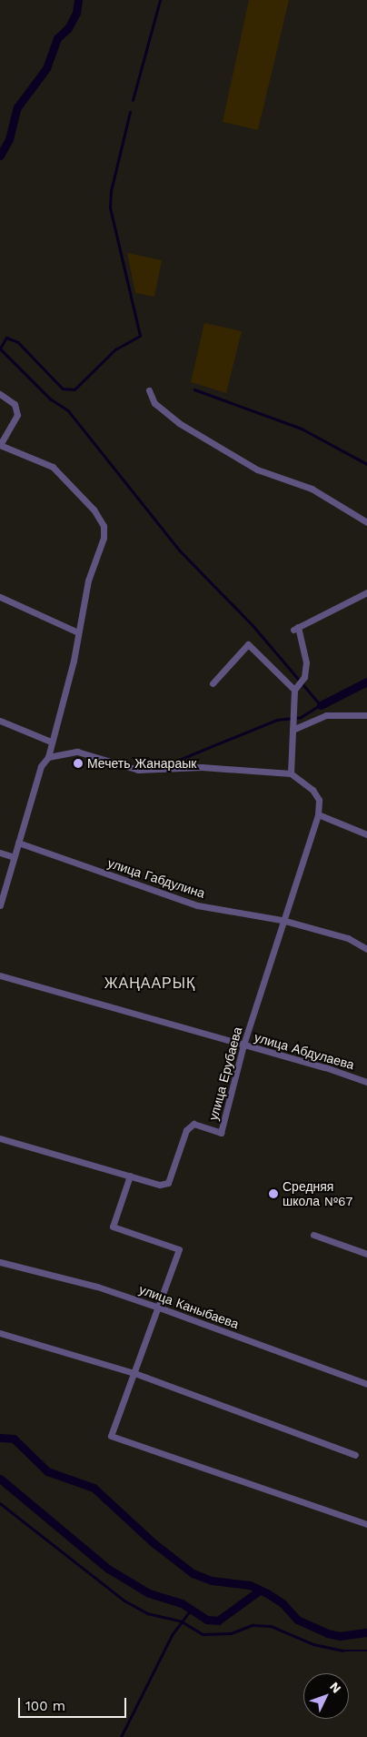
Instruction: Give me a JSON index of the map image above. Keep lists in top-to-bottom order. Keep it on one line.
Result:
{"streets":{"street":["улица Габдулина","улица Абдулаева","улица Ерубаева","улица Каныбаева"]},"crossings":[["улица Габдулина","улица Ерубаева"],["улица Абдулаева","улица Ерубаева"]],"districts":["ЖАҢААРЫҚ"],"places":["Мечеть Жанараык","Средняя школа №67"],"scale_bar":"100 m","north":"top right"}
